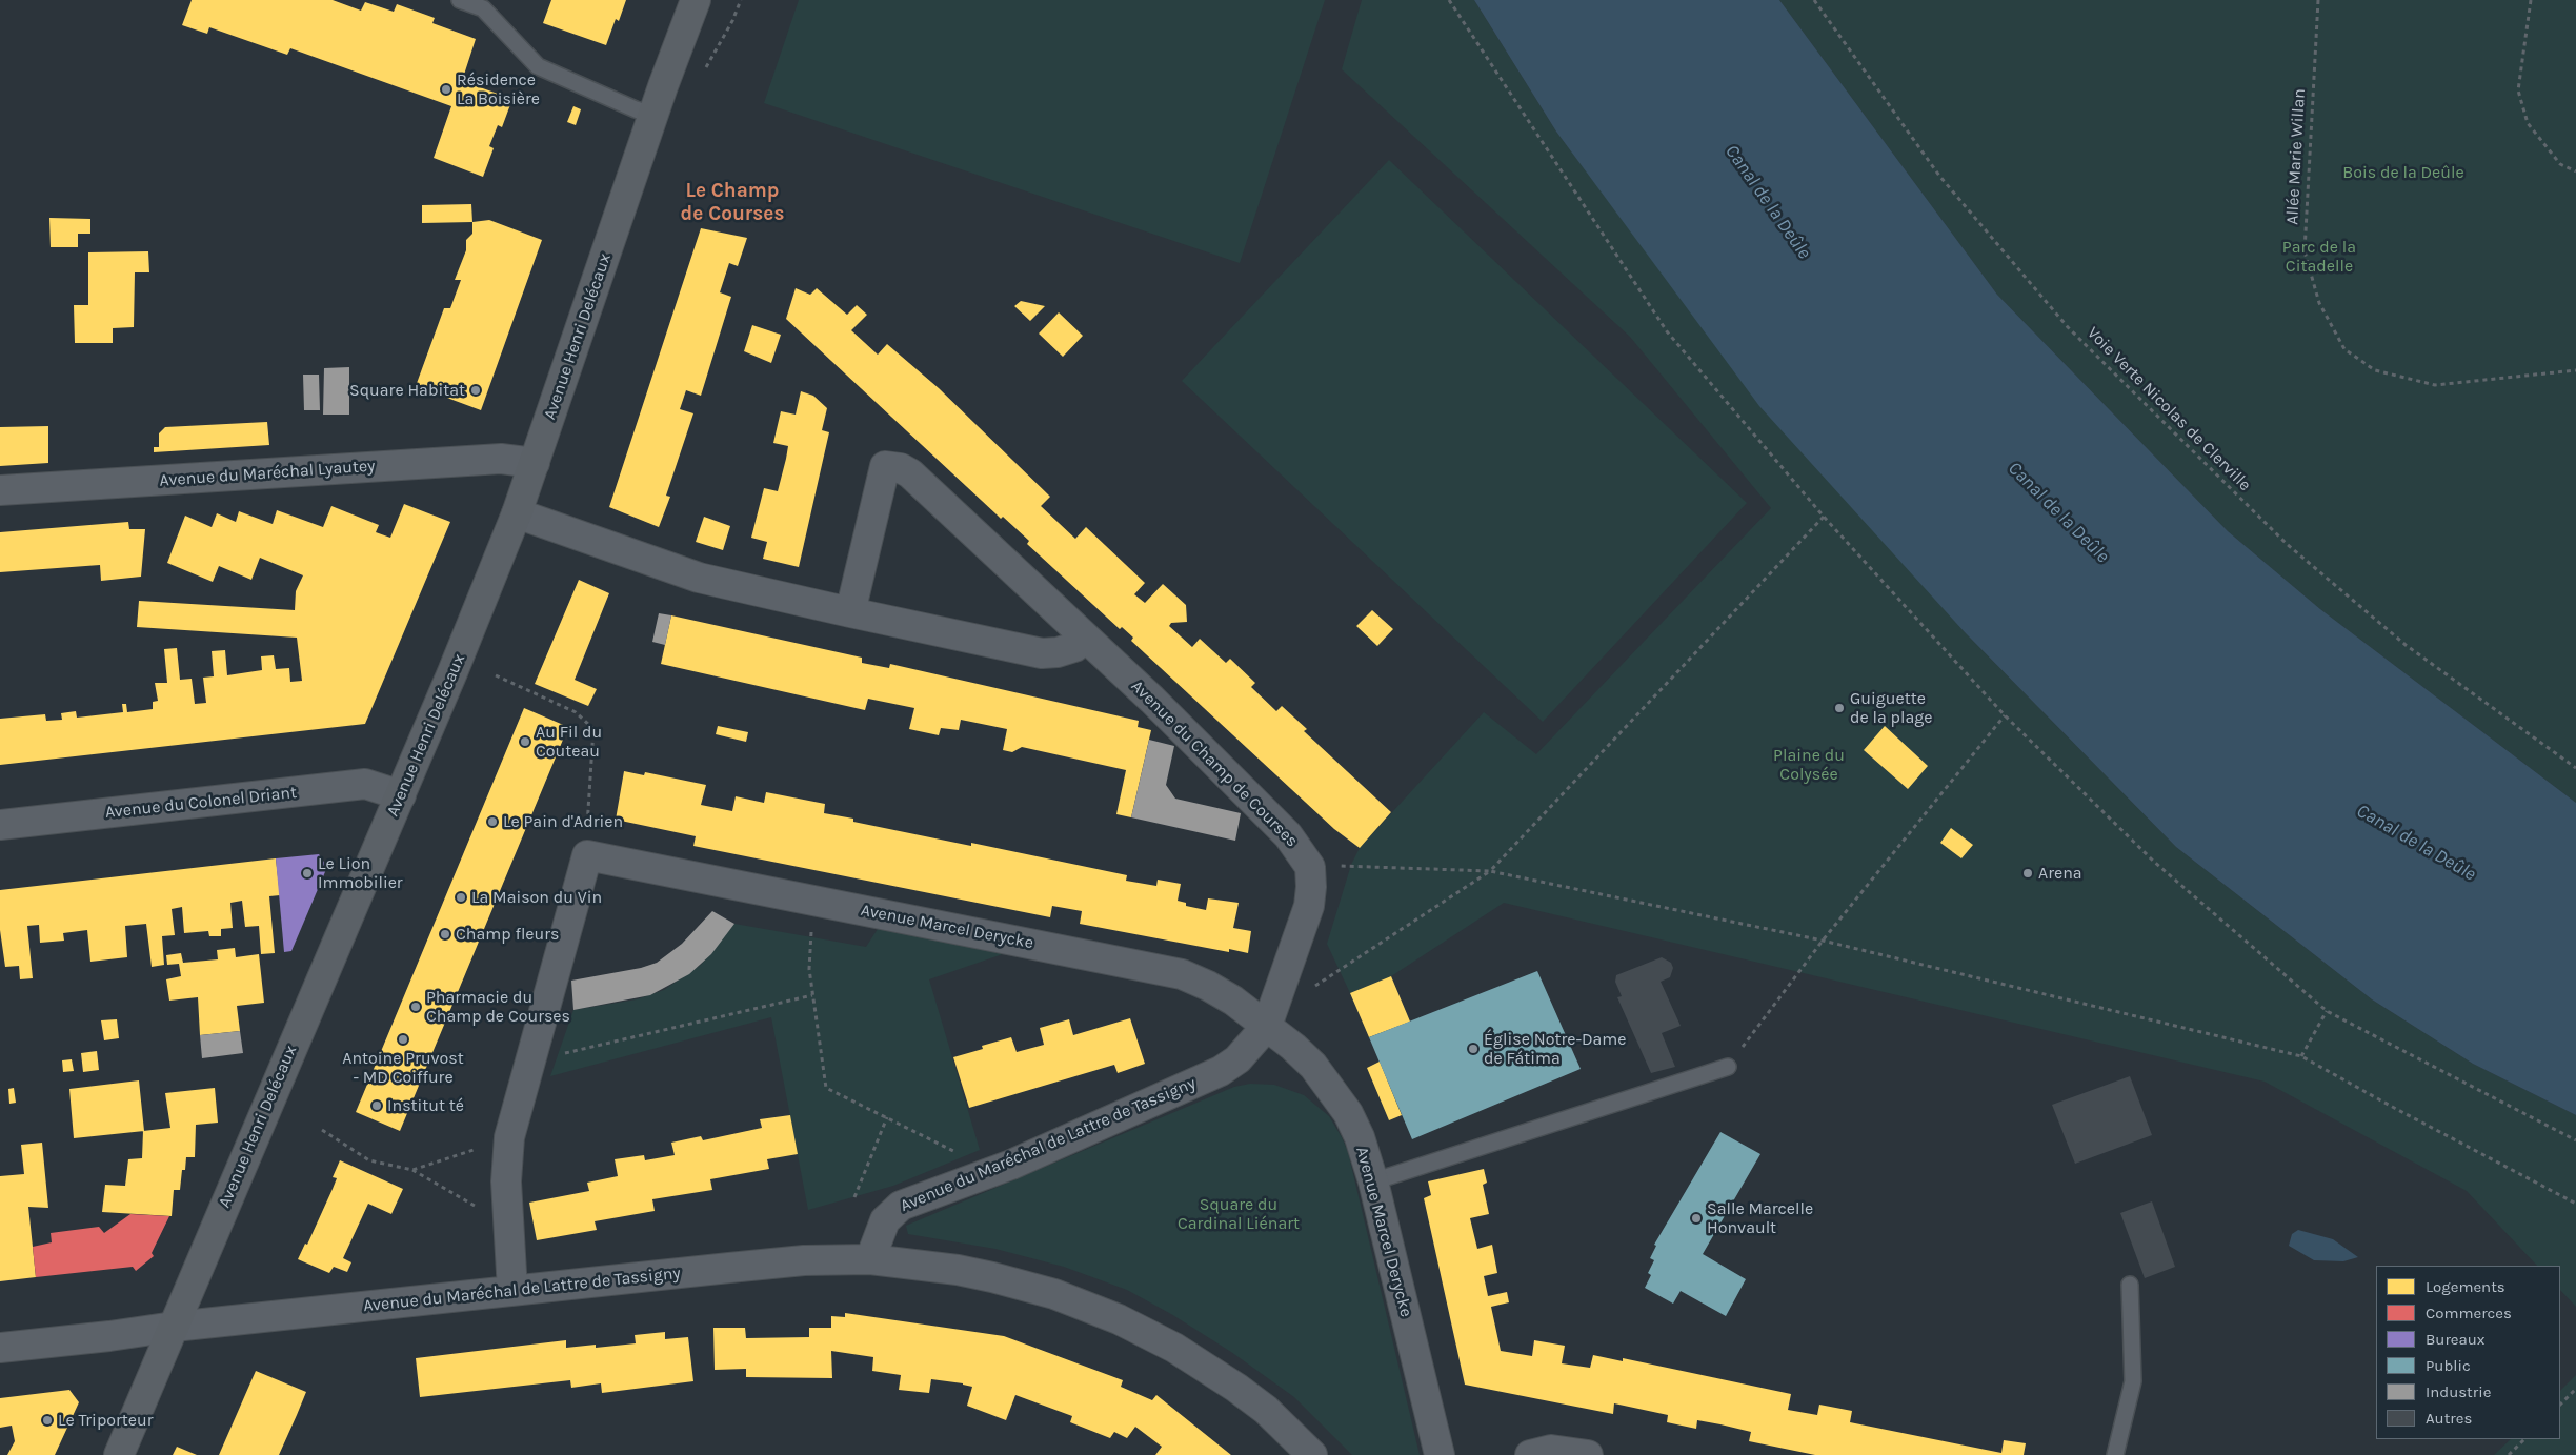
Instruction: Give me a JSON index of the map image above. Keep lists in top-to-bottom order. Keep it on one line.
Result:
{"streets":{"street":["Avenue Henri Delécaux","Avenue du Maréchal Lyautey","Avenue du Champ de Courses","Avenue du Colonel Driant","Avenue Marcel Derycke","Avenue du Maréchal de Lattre de Tassigny"],"path":["Allée Marie Willan","Voie Verte Nicolas de Clerville"]},"crossings":[["Avenue Henri Delécaux","Avenue du Maréchal Lyautey"],["Avenue Henri Delécaux","Avenue du Colonel Driant"],["Avenue Henri Delécaux","Avenue du Maréchal de Lattre de Tassigny"],["Avenue Marcel Derycke","Avenue du Maréchal de Lattre de Tassigny"]],"districts":["Le Champ de Courses"],"water":["Canal de la Deûle"],"parks":["Bois de la Deûle","Parc de la Citadelle","Plaine du Colysée","Square du Cardinal Liénart"],"places":["Résidence La Boisière","Square Habitat","Guiguette de la plage","Au Fil du Couteau","Le Pain d'Adrien","Le Lion Immobilier","Arena","La Maison du Vin","Champ fleurs","Pharmacie du Champ de Courses","Antoine Pruvost - MD Coiffure","Église Notre-Dame de Fátima","Institut té","Salle Marcelle Honvault","Le Triporteur"],"legend":["Logements","Commerces","Bureaux","Public","Industrie","Autres"]}
